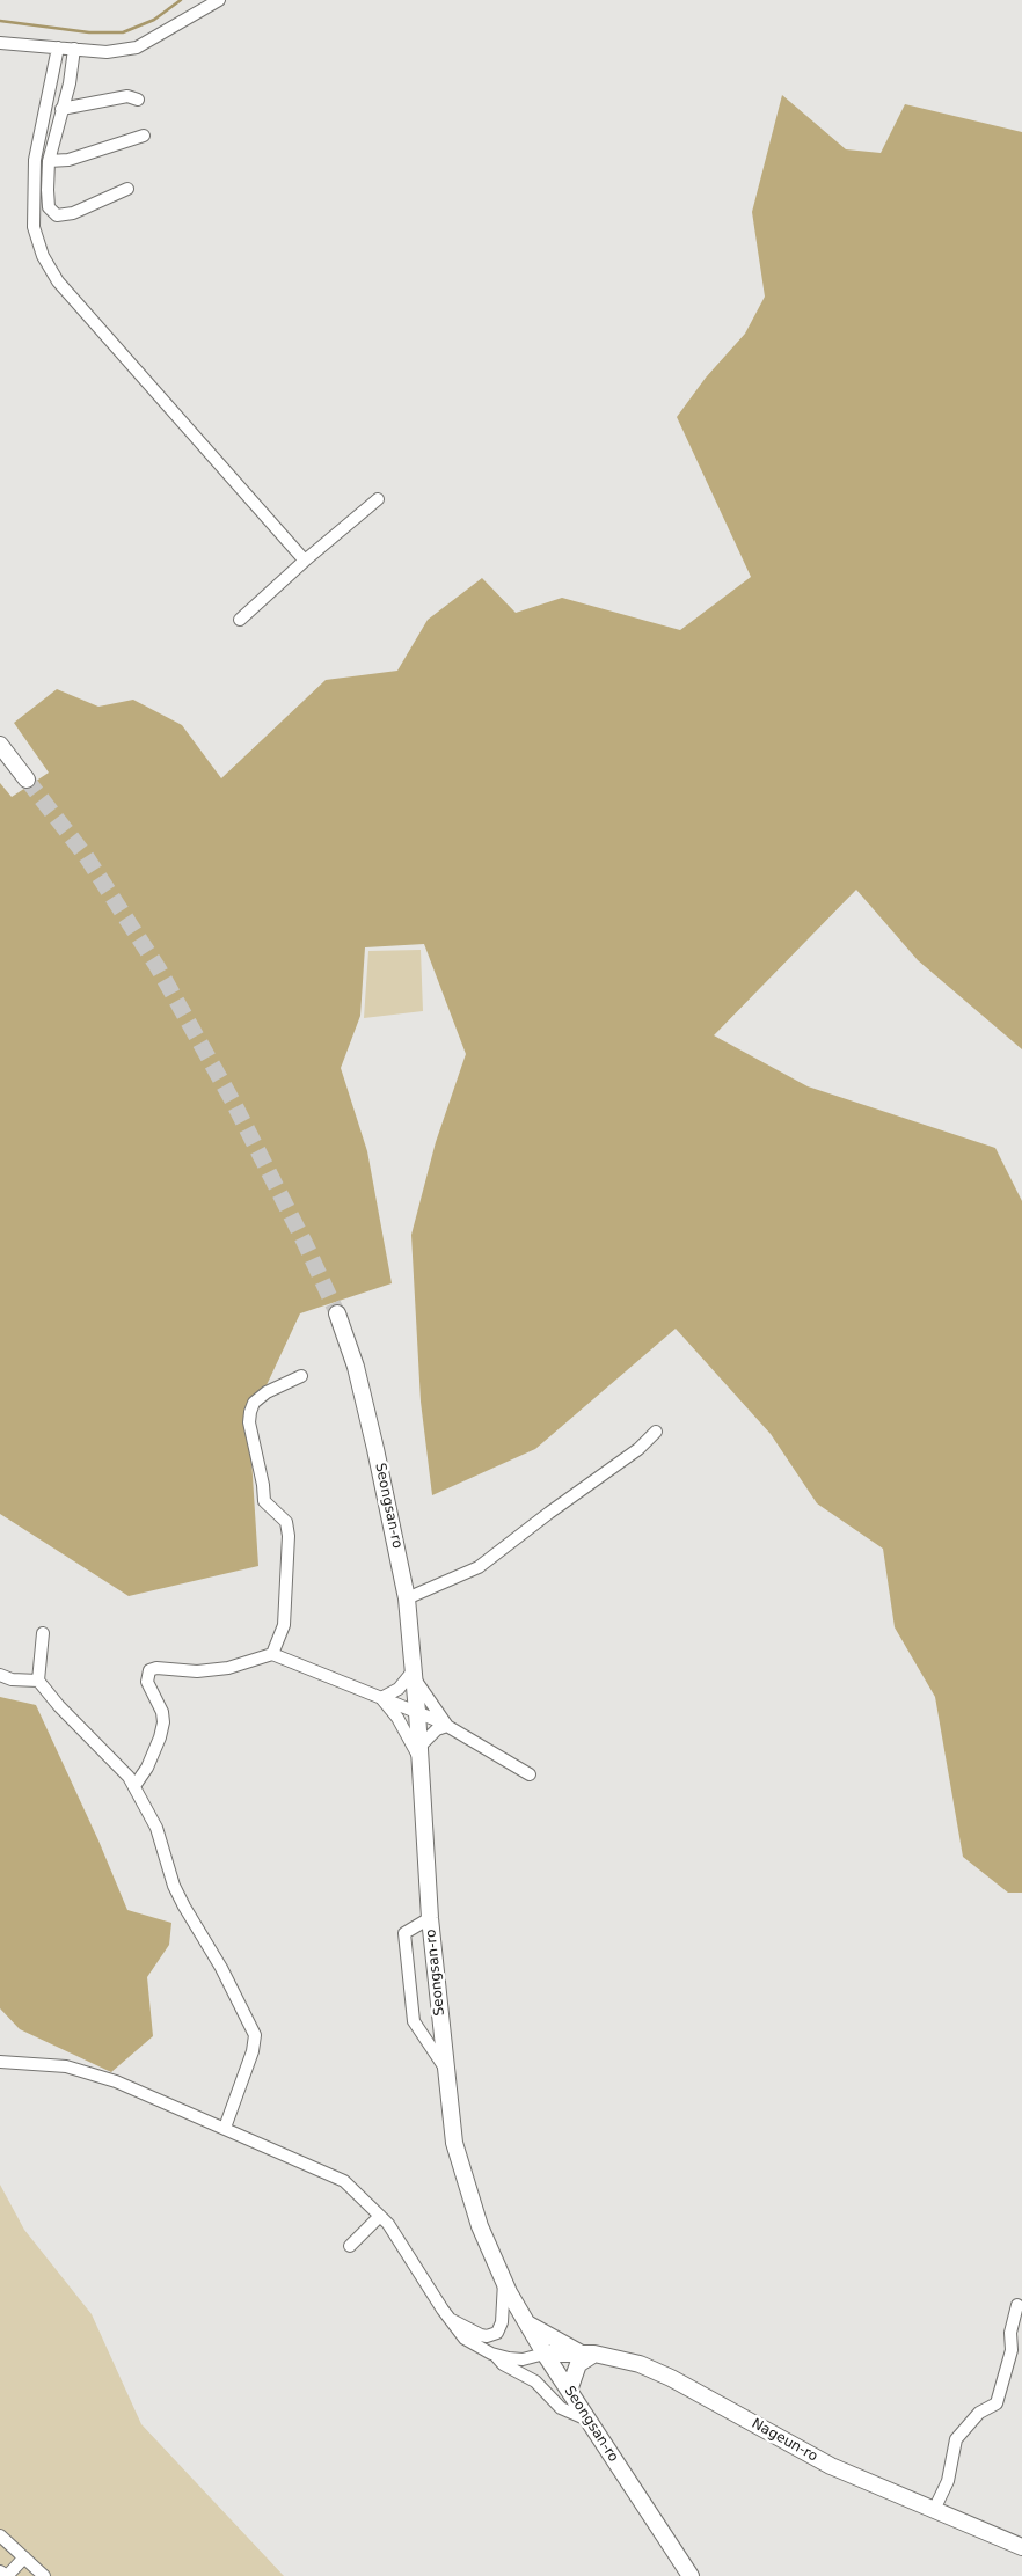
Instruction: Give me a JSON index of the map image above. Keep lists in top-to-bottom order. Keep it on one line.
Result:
{"streets":{"main road":["Seongsan-ro","Nageun-ro"]},"crossings":[["Seongsan-ro","Nageun-ro"]]}
